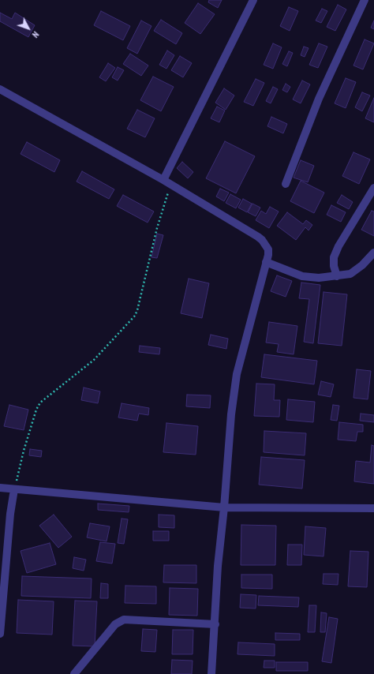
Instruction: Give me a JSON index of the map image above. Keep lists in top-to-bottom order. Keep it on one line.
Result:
{"north":"bottom right"}
